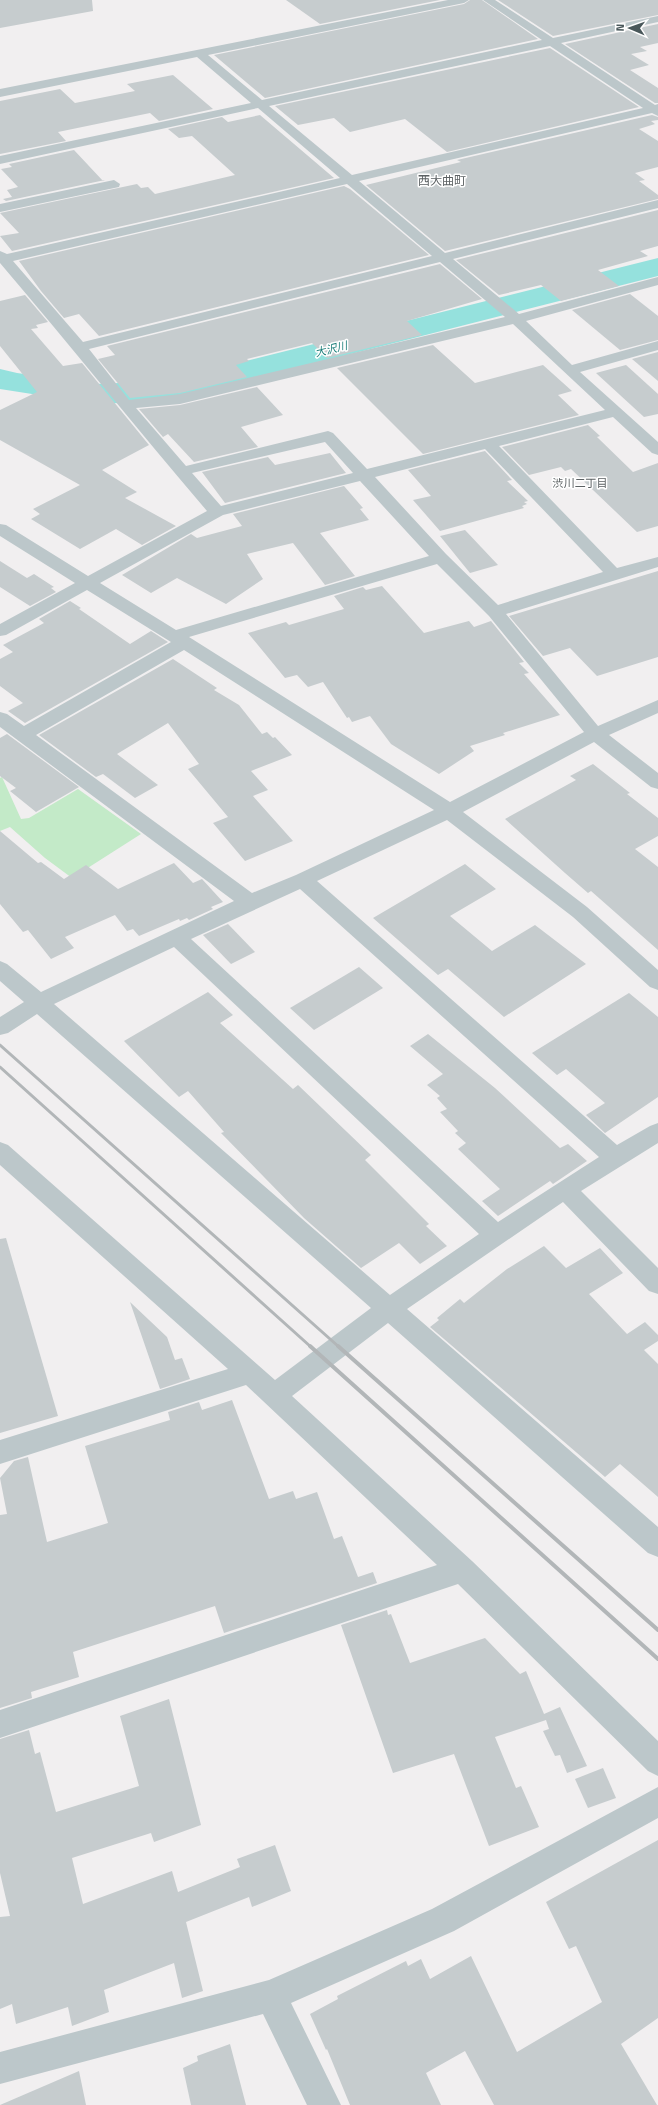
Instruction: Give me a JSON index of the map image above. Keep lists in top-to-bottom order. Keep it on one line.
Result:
{"districts":["西大曲町","渋川二丁目"],"water":["大沢川"],"north":"left"}
